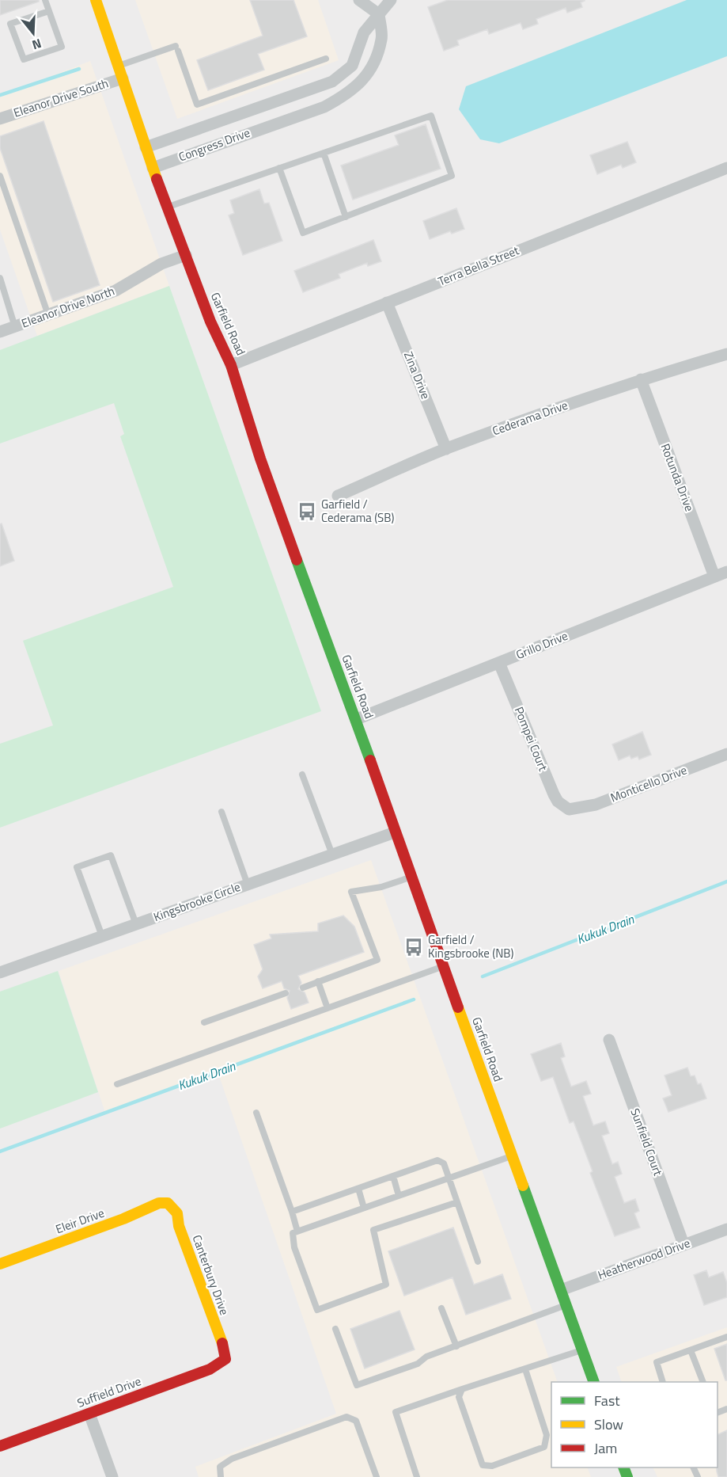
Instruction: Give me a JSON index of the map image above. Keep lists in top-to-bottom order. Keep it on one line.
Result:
{"streets":{"main road":["Garfield Road","Eleir Drive","Canterbury Drive","Suffield Drive"],"street":["Eleanor Drive South","Congress Drive","Terra Bella Street","Eleanor Drive North","Zina Drive","Cederama Drive","Rotunda Drive","Grillo Drive","Pompei Court","Monticello Drive","Kingsbrooke Circle","Sunfield Court","Heatherwood Drive"]},"crossings":[["Eleanor Drive South","Garfield Road"],["Congress Drive","Garfield Road"],["Terra Bella Street","Garfield Road"],["Terra Bella Street","Zina Drive"],["Eleanor Drive North","Garfield Road"],["Garfield Road","Grillo Drive"],["Garfield Road","Kingsbrooke Circle"],["Garfield Road","Heatherwood Drive"],["Zina Drive","Cederama Drive"],["Cederama Drive","Rotunda Drive"],["Rotunda Drive","Grillo Drive"],["Grillo Drive","Pompei Court"],["Pompei Court","Monticello Drive"],["Sunfield Court","Heatherwood Drive"],["Eleir Drive","Canterbury Drive"],["Canterbury Drive","Suffield Drive"]],"water":["Kukuk Drain"],"places":{"bus stop":["Garfield / Cederama (SB)","Garfield / Kingsbrooke (NB)"]},"legend":["Fast","Slow","Jam"],"north":"bottom"}
